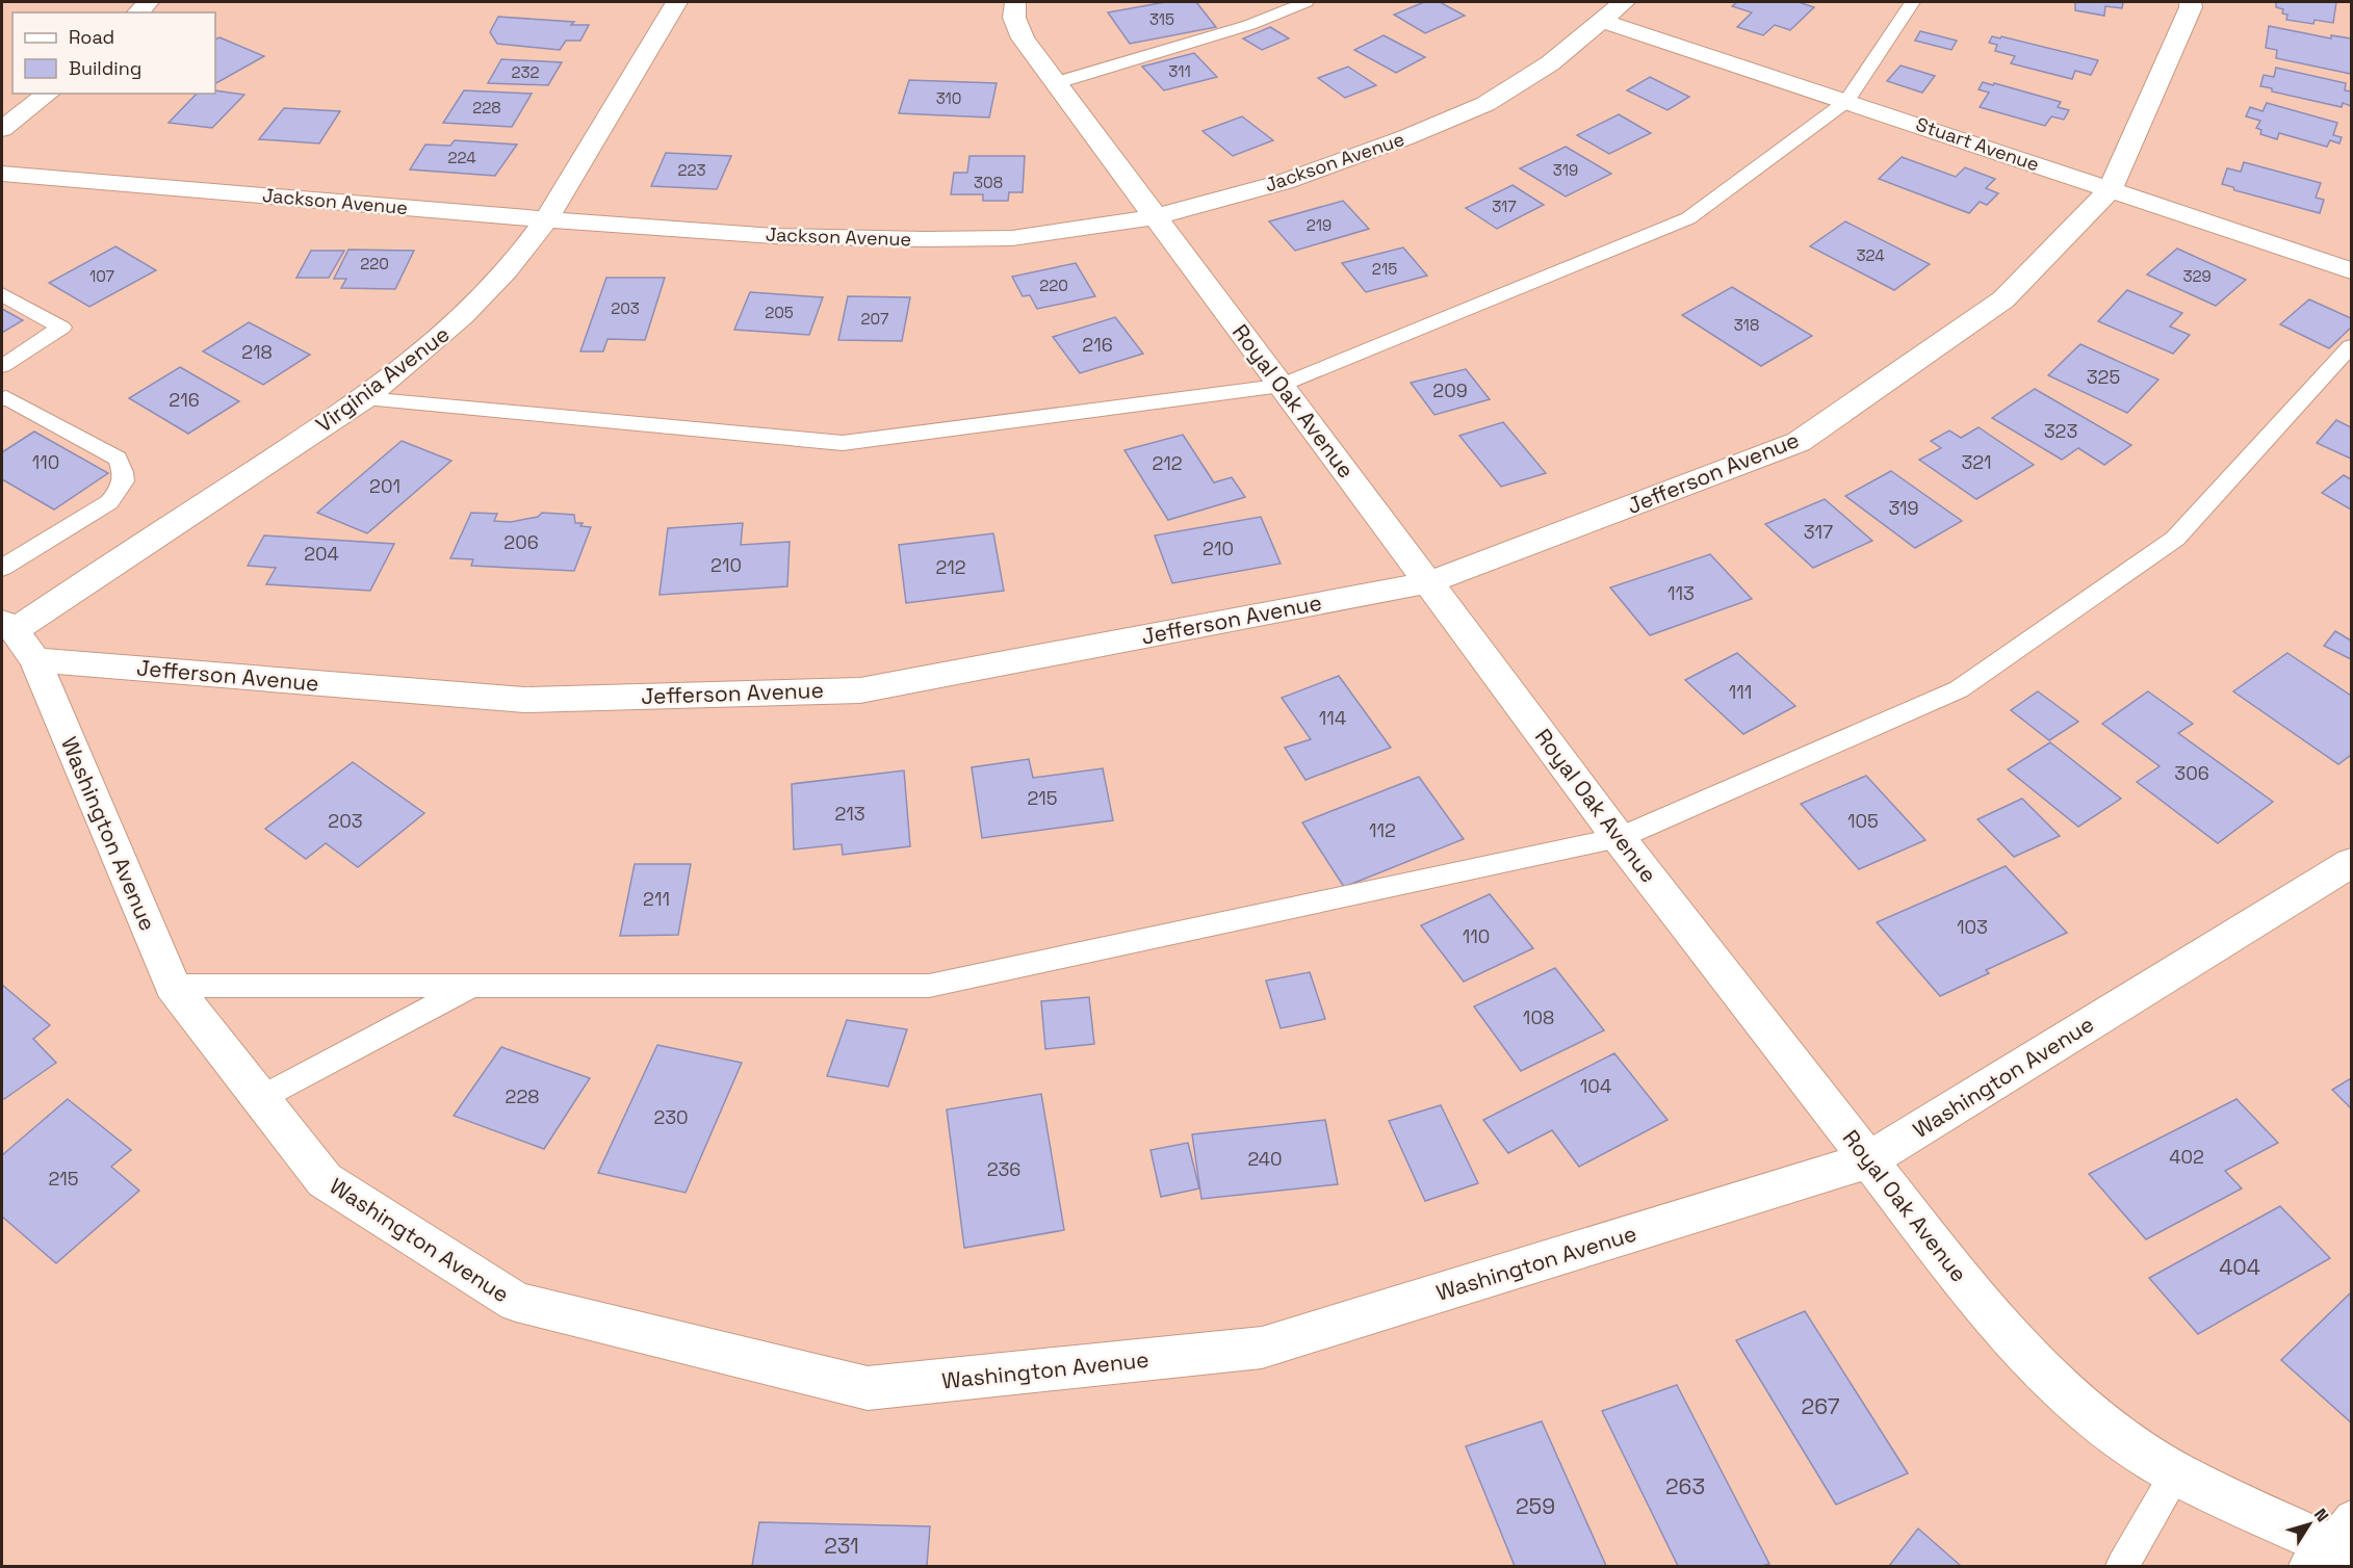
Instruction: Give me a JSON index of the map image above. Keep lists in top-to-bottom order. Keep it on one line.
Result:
{"streets":{"street":["Stuart Avenue","Jackson Avenue","Virginia Avenue","Royal Oak Avenue","Jefferson Avenue","Washington Avenue"]},"crossings":[["Stuart Avenue","Jackson Avenue"],["Stuart Avenue","Jefferson Avenue"],["Jackson Avenue","Virginia Avenue"],["Jackson Avenue","Royal Oak Avenue"],["Virginia Avenue","Jefferson Avenue"],["Virginia Avenue","Washington Avenue"],["Royal Oak Avenue","Jefferson Avenue"],["Royal Oak Avenue","Washington Avenue"],["Jefferson Avenue","Washington Avenue"]],"house_numbers":["315","311","232","310","228","224","223","319","308","317","219","324","220","215","107","329","220","203","205","207","318","216","218","325","209","216","323","110","321","212","201","319","317","206","210","204","210","212","113","111","114","306","215","213","203","105","112","211","103","110","108","104","228","230","402","240","236","215","404","267","263","259","231"],"legend":["Road","Building"],"north":"top right"}
